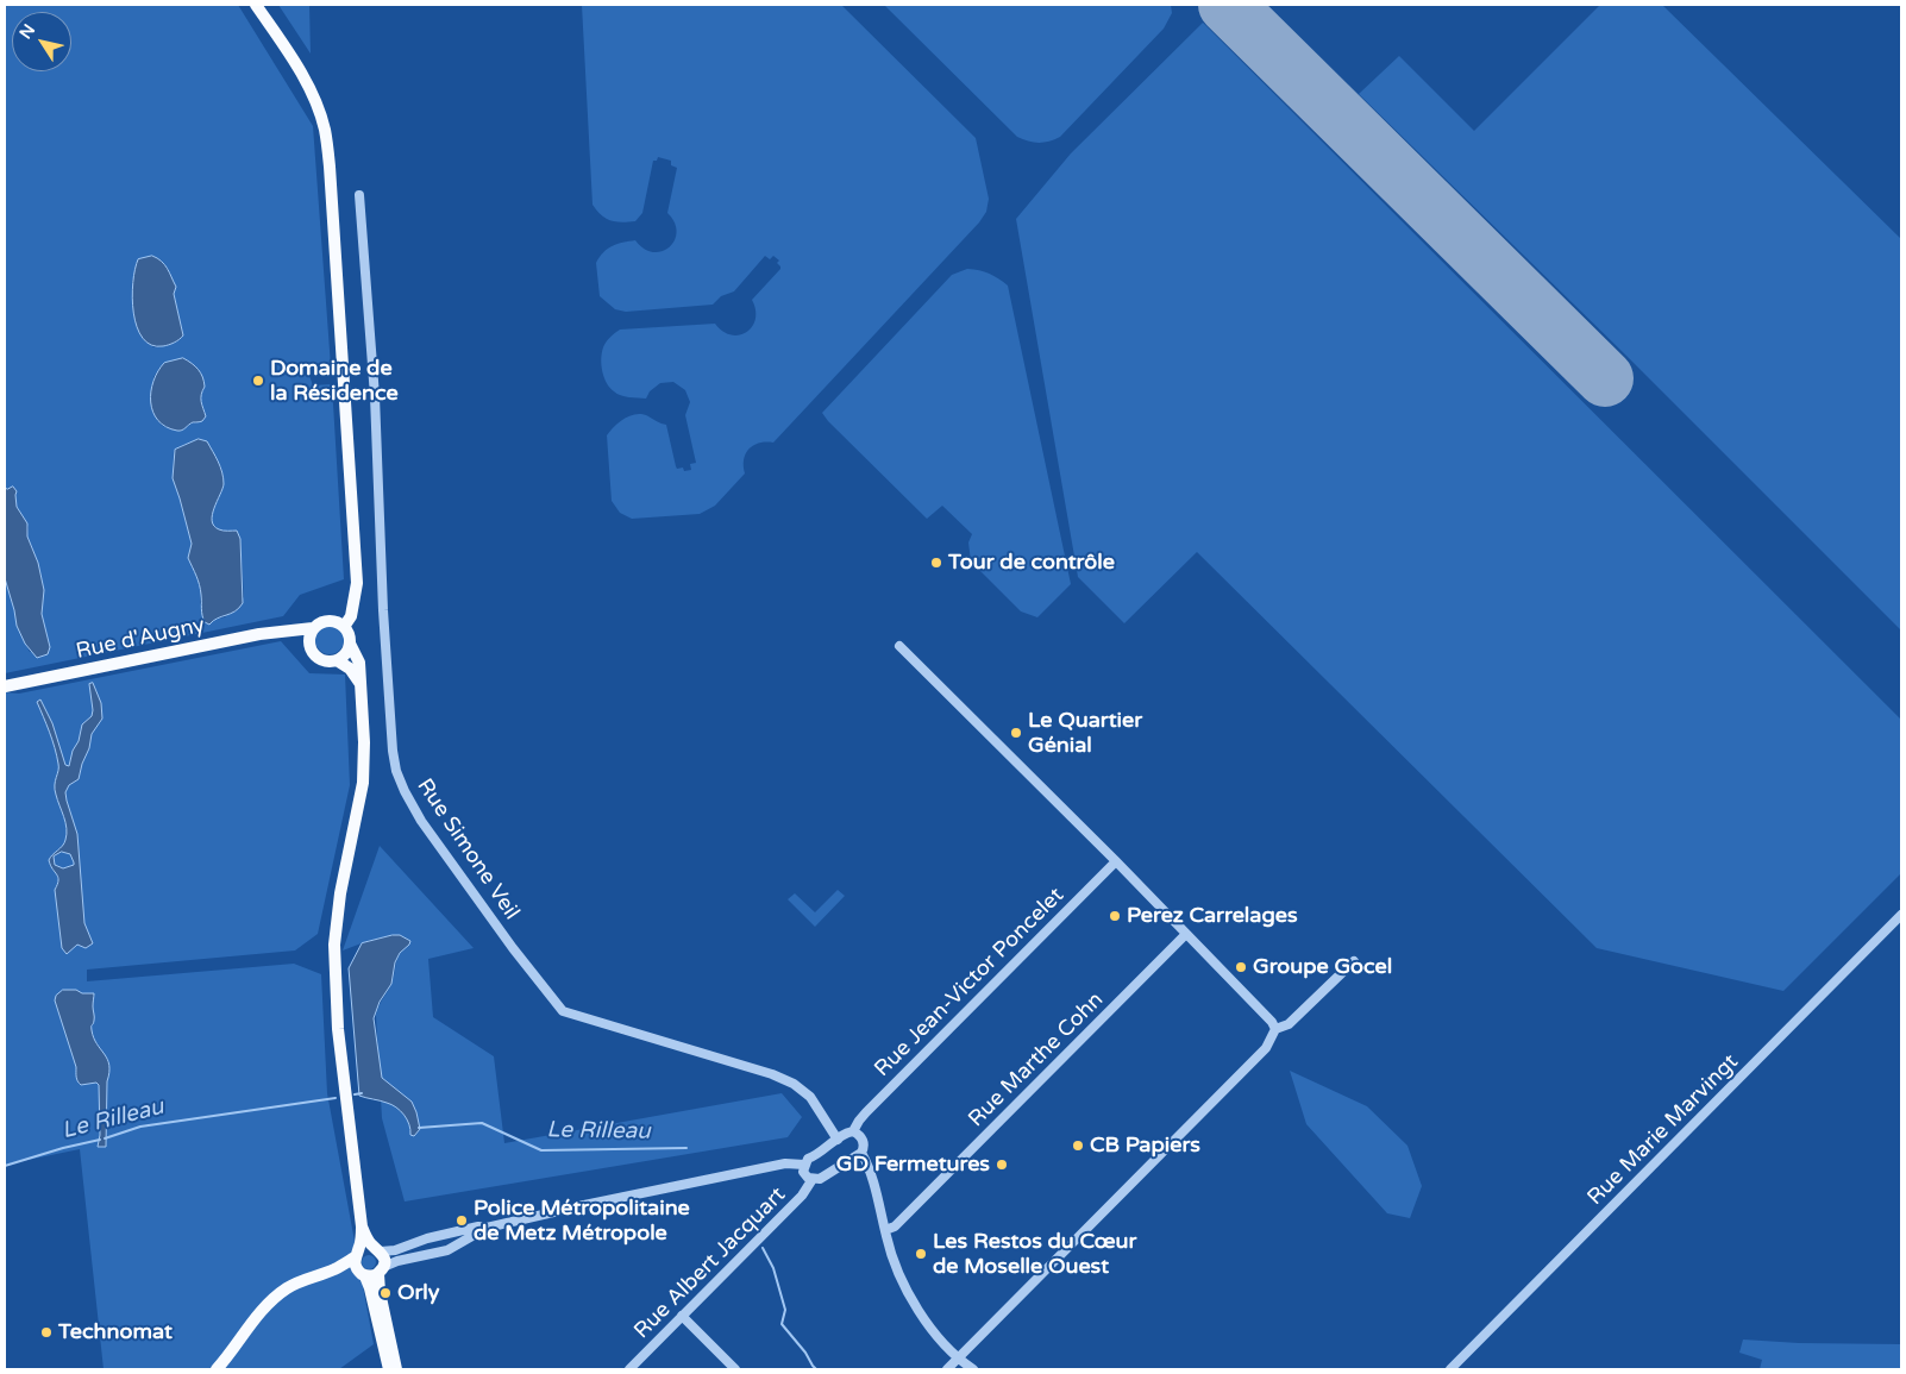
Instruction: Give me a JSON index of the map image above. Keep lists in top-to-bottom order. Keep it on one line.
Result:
{"streets":{"main road":["Rue d'Augny"],"street":["Rue Simone Veil","Rue Jean-Victor Poncelet","Rue Marthe Cohn","Rue Marie Marvingt","Rue Albert Jacquart"]},"water":["Le Rilleau"],"places":["Domaine de la Résidence","Tour de contrôle","Le Quartier Génial","Perez Carrelages","Groupe Gocel","CB Papiers","GD Fermetures","Police Métropolitaine de Metz Métropole","Les Restos du Cœur de Moselle Ouest","Orly","Technomat"],"north":"top left"}
